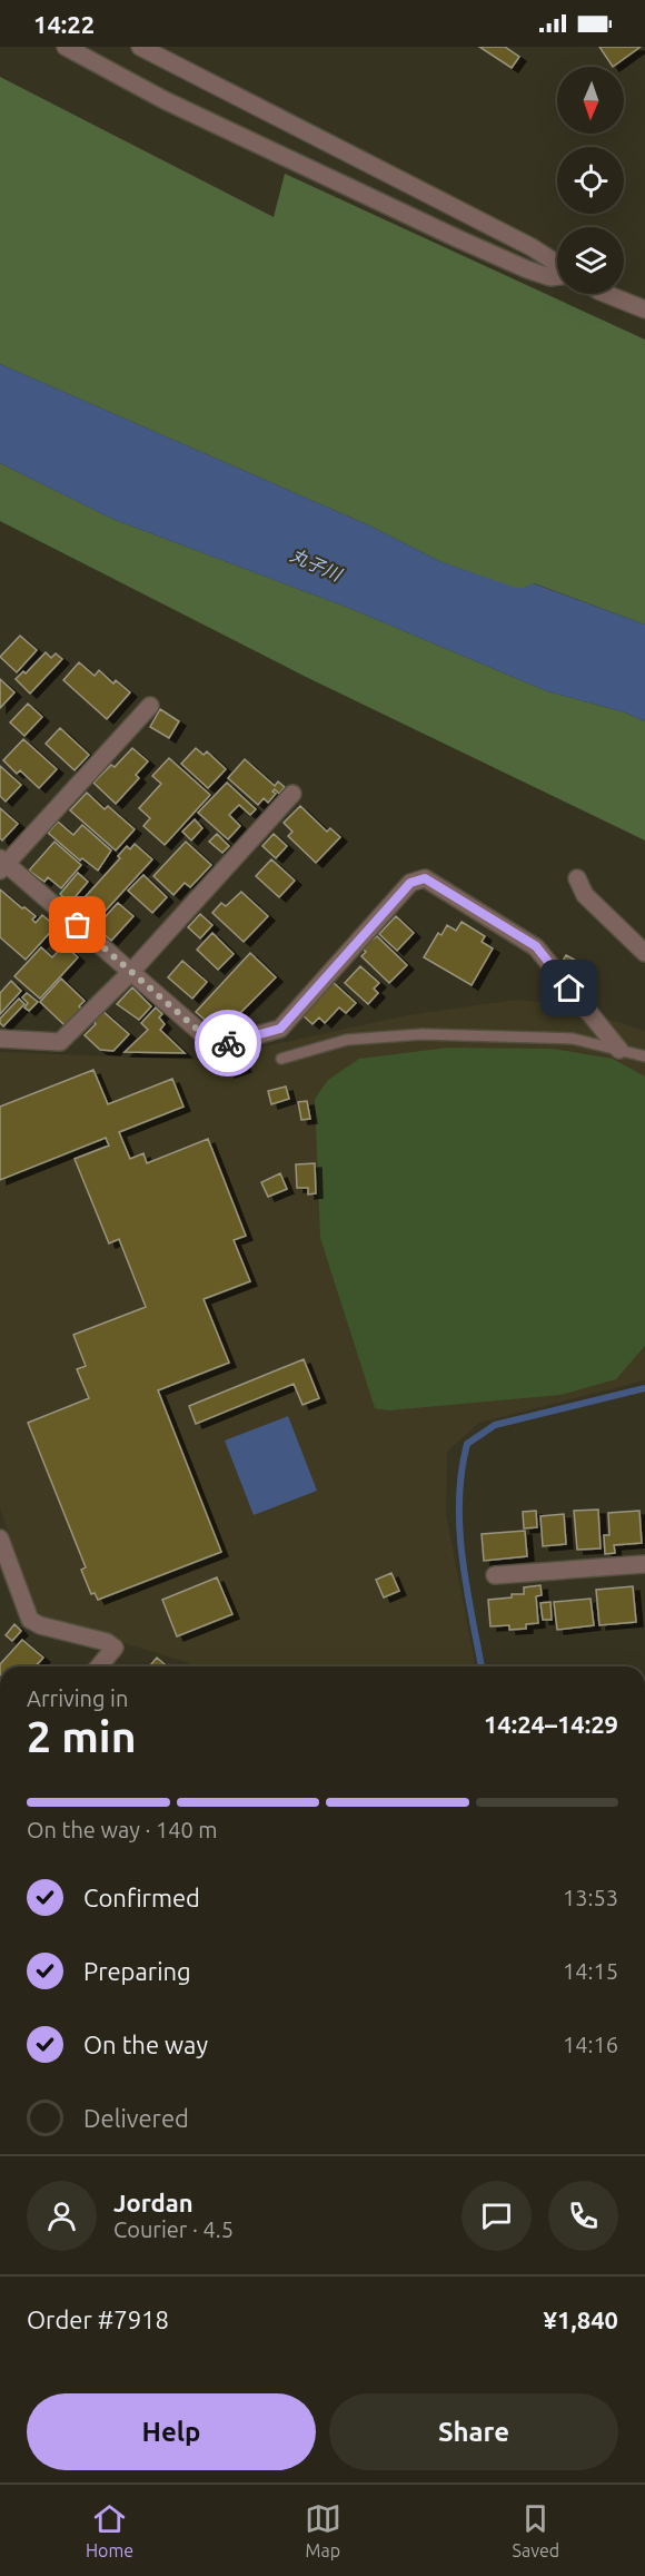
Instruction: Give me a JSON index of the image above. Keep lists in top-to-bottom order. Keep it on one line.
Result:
{"water":["丸子川"],"north":"bottom","page":{"status":"14:22","heading":["2 min","Arriving in","14:24–14:29"],"panel":["Jordan","Courier · 4.5","Order #7918","¥1,840"],"bar":"On the way · 140 m","list":[["Confirmed","13:53"],["Preparing","14:15"],["On the way","14:16"],"Delivered"],"buttons":["Help","Share"],"tabs":["Home","Map","Saved"]}}
